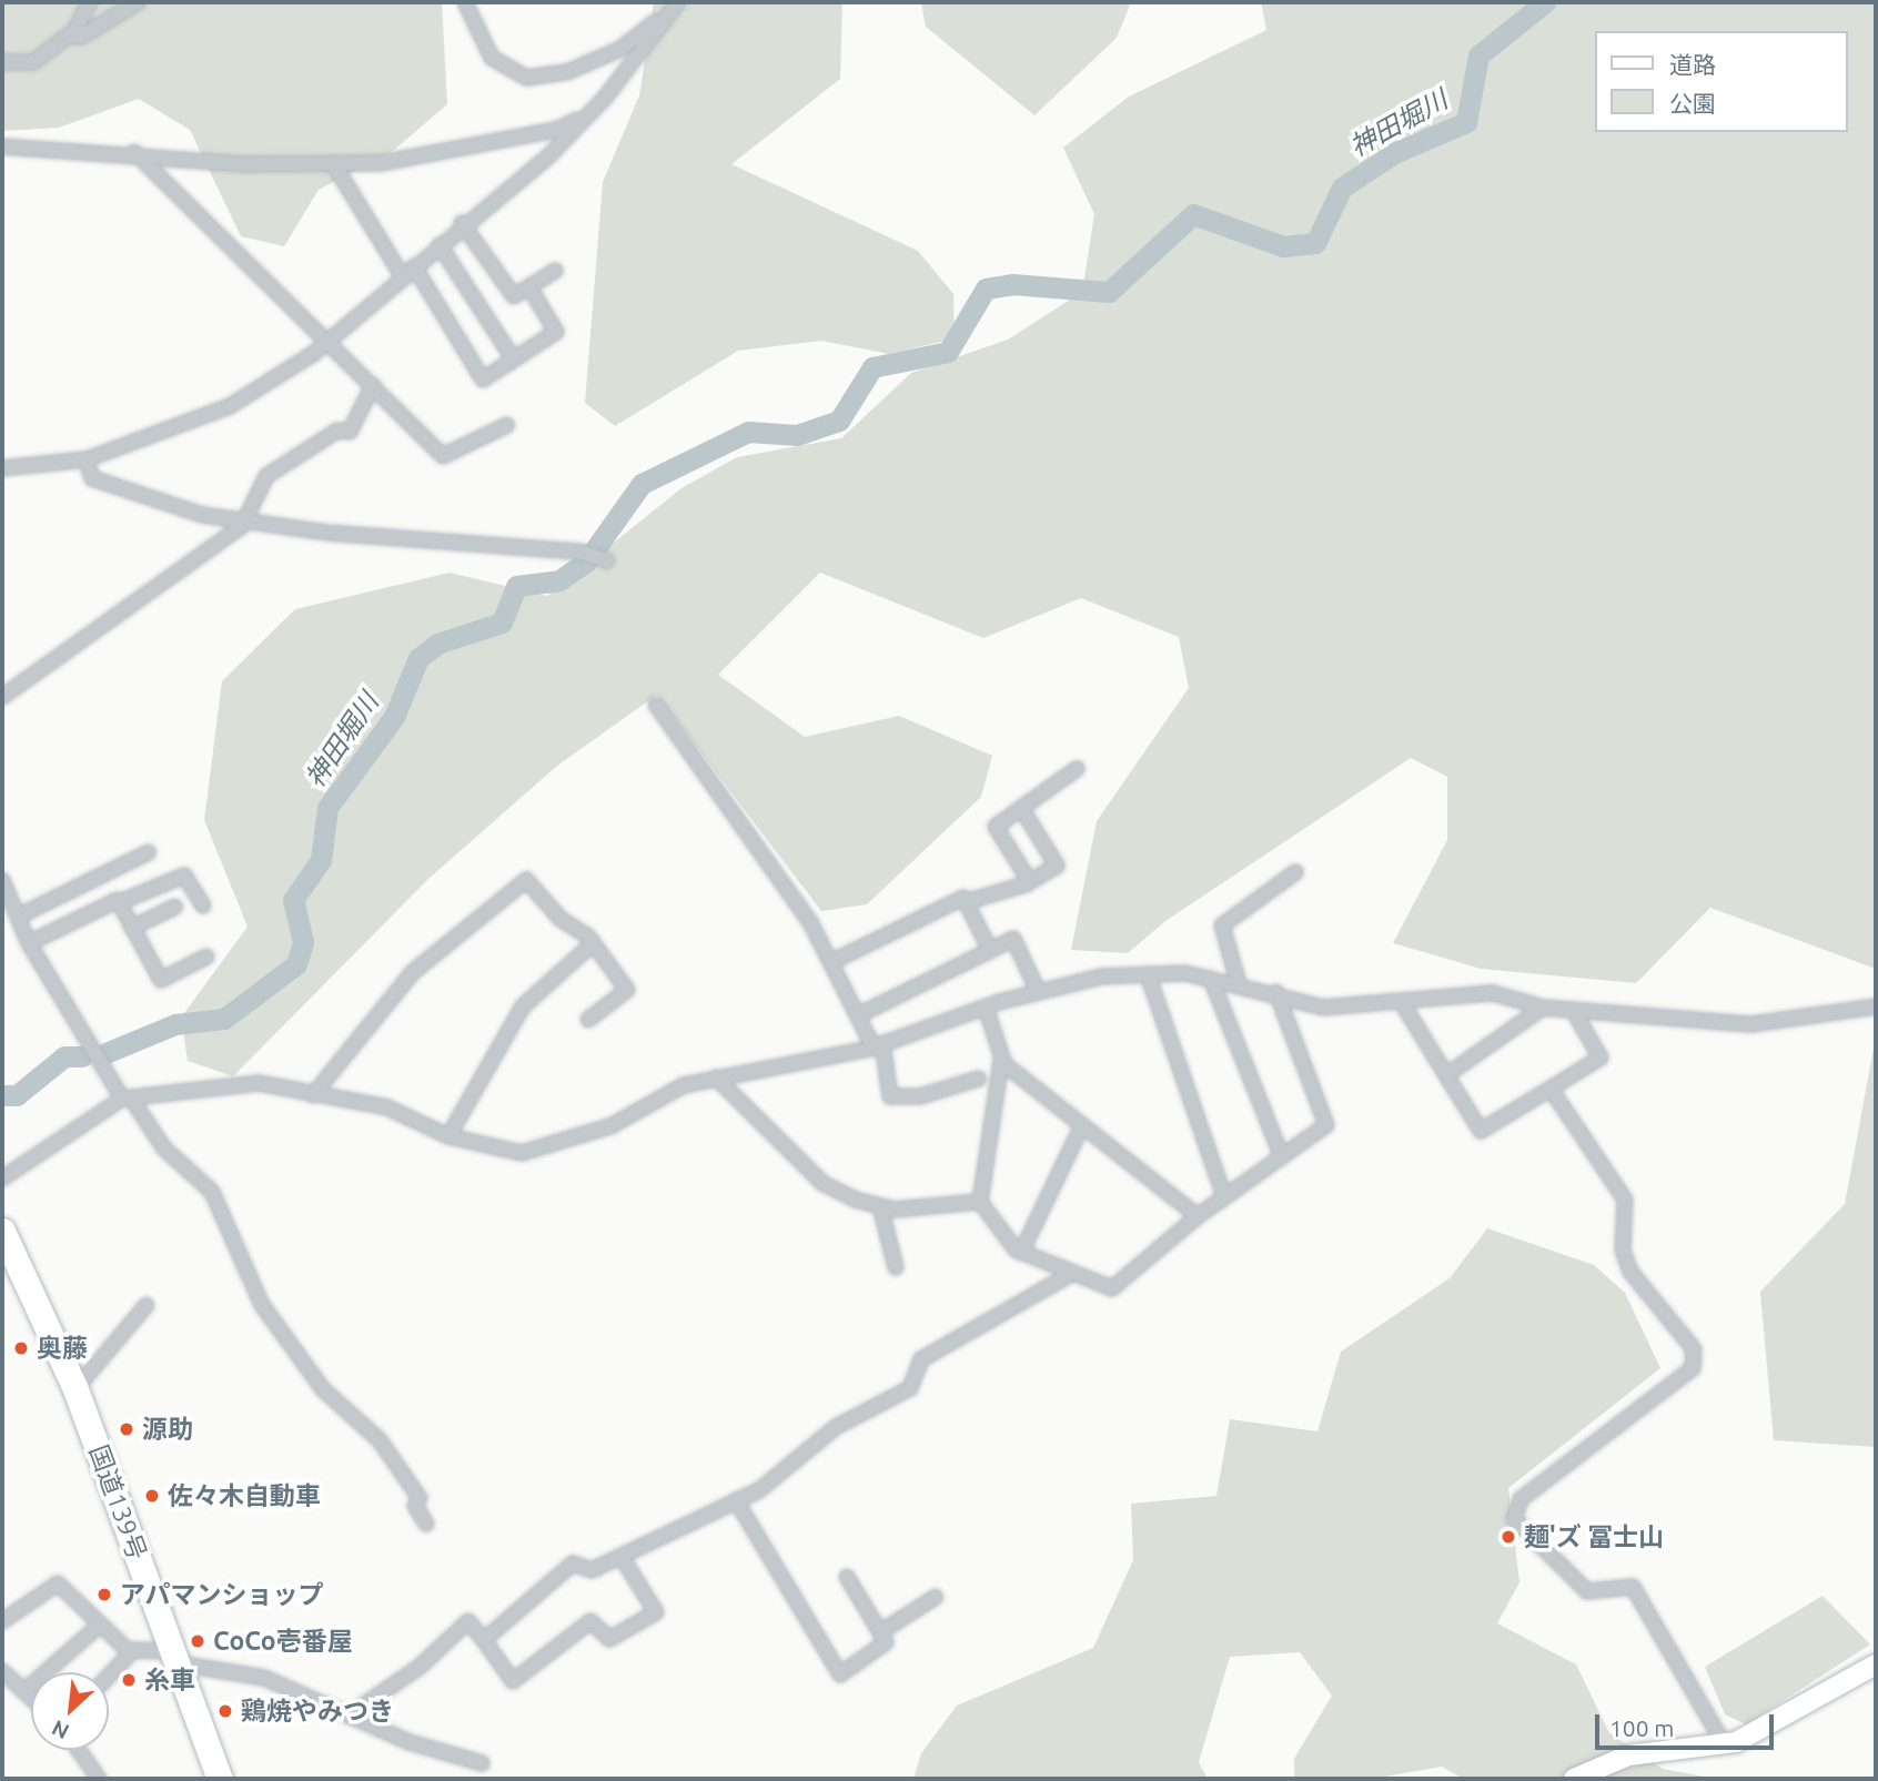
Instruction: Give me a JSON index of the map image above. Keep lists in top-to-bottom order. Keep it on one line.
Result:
{"streets":{"highway":["国道139号"]},"water":["神田堀川"],"places":["奥藤","源助","佐々木自動車","麺'ズ 冨士山","アパマンショップ","CoCo壱番屋","糸車","鶏焼やみつき"],"legend":["道路","公園"],"scale_bar":"100 m","north":"bottom left"}
